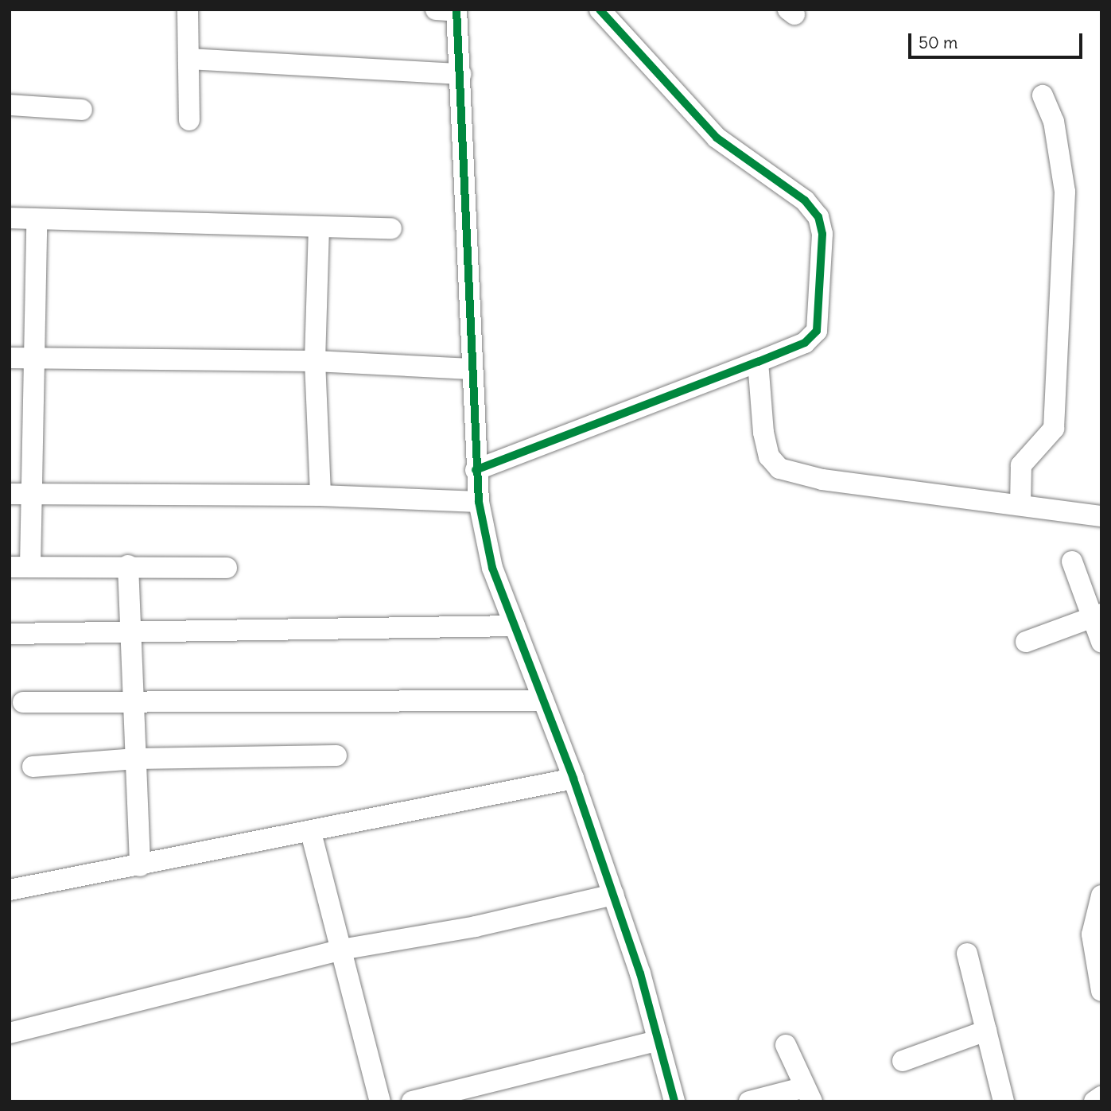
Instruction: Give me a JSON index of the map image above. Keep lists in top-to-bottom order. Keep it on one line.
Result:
{"scale_bar":"50 m"}
